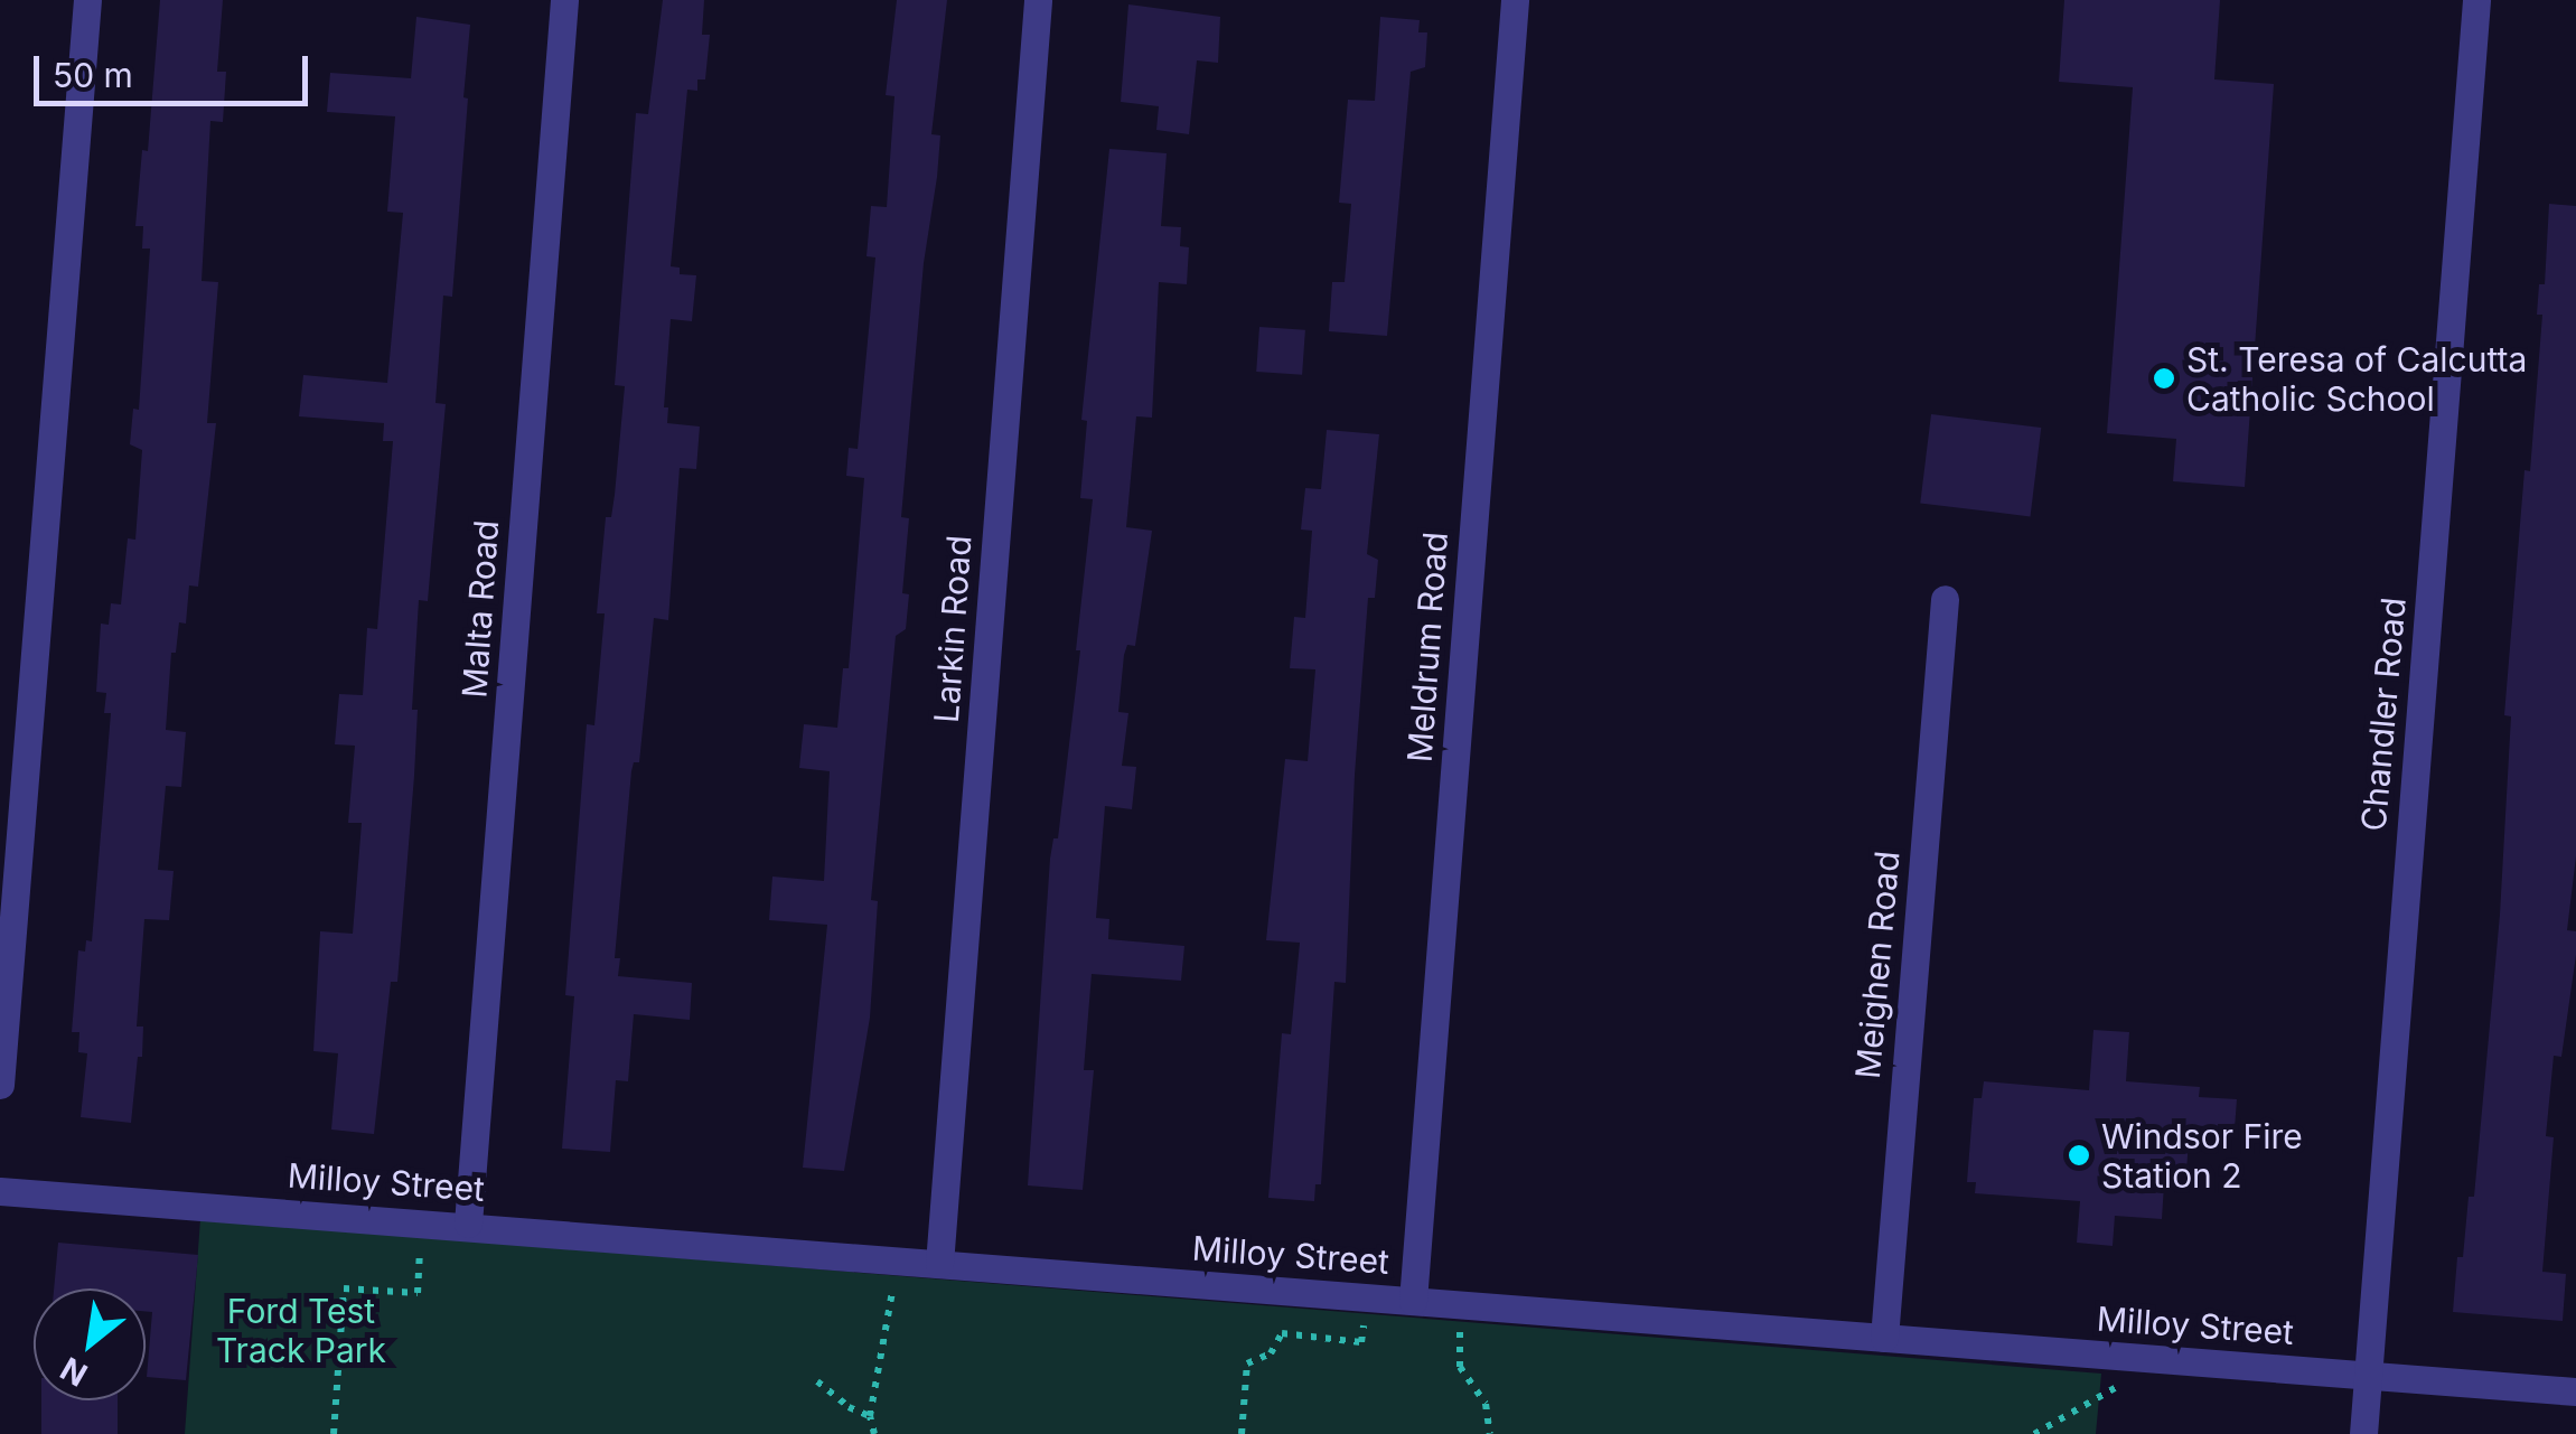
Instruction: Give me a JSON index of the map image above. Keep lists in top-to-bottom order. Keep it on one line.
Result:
{"streets":{"street":["Malta Road","Larkin Road","Meldrum Road","Chandler Road","Meighen Road","Milloy Street"]},"crossings":[["Malta Road","Milloy Street"],["Larkin Road","Milloy Street"],["Meldrum Road","Milloy Street"],["Chandler Road","Milloy Street"],["Meighen Road","Milloy Street"]],"parks":["Ford Test Track Park"],"places":["St. Teresa of Calcutta Catholic School","Windsor Fire Station 2"],"scale_bar":"50 m","north":"bottom left"}
